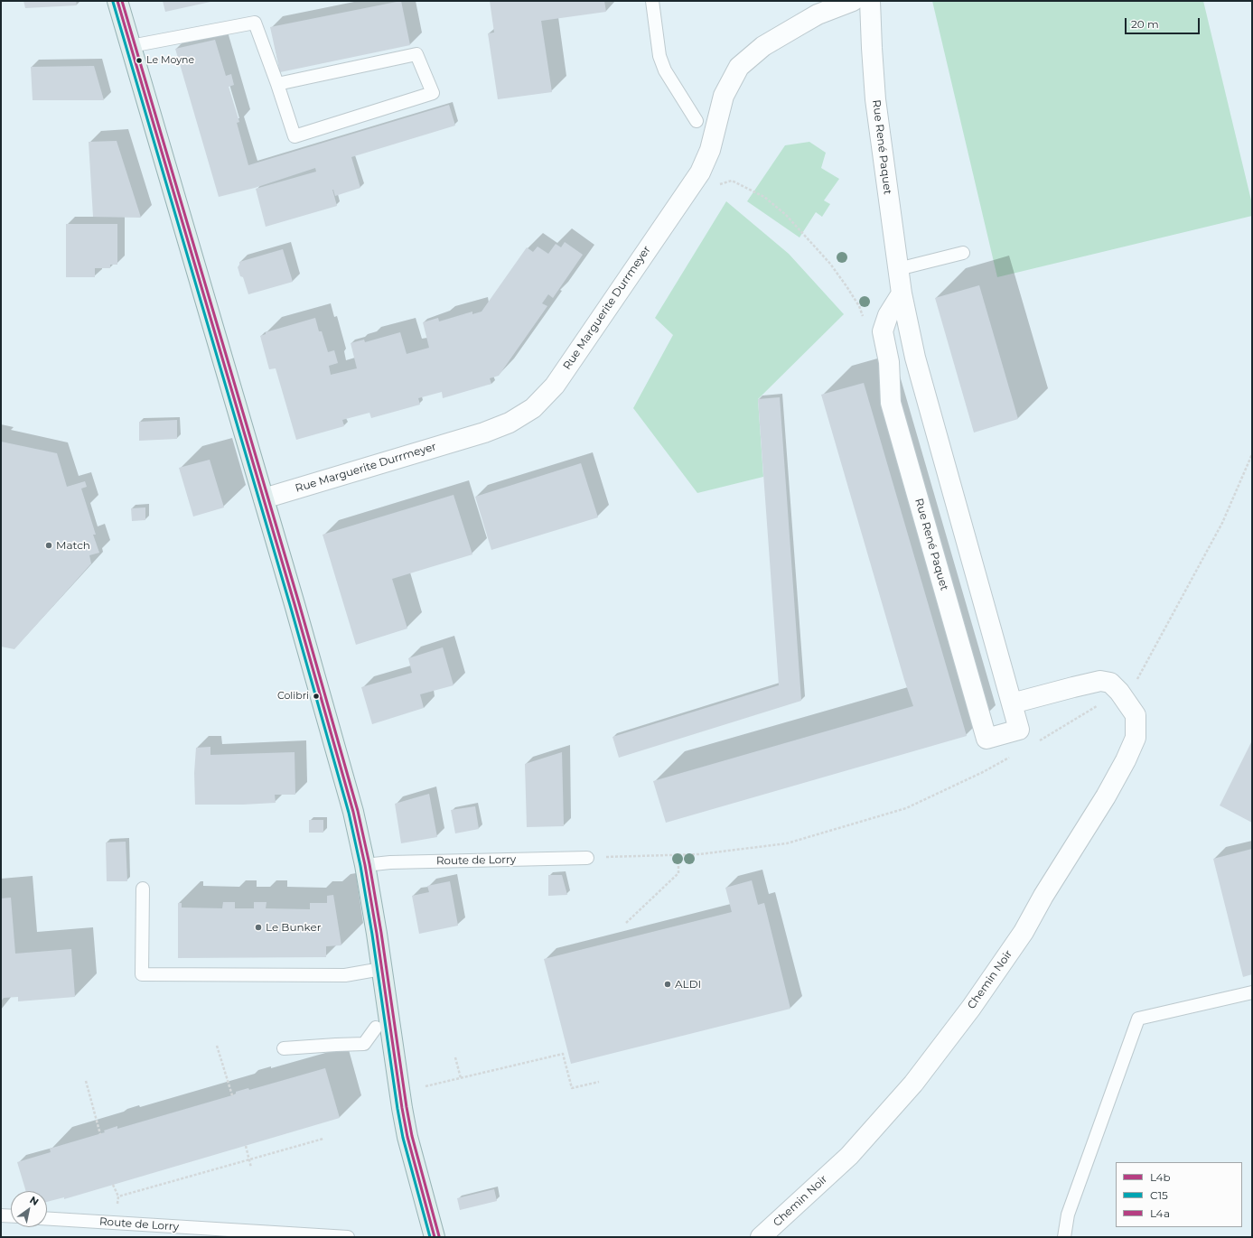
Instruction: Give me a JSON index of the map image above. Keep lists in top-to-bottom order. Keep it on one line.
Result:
{"streets":{"street":["Rue René Paquet","Rue Marguerite Durrmeyer","Chemin Noir"],"lane":["Route de Lorry"]},"places":["Le Moyne","Match","Colibri","Le Bunker","ALDI"],"lines":["transit line L4b","transit line L4a","transit line C15"],"legend":["L4b","C15","L4a"],"scale_bar":"20 m","north":"top right"}
